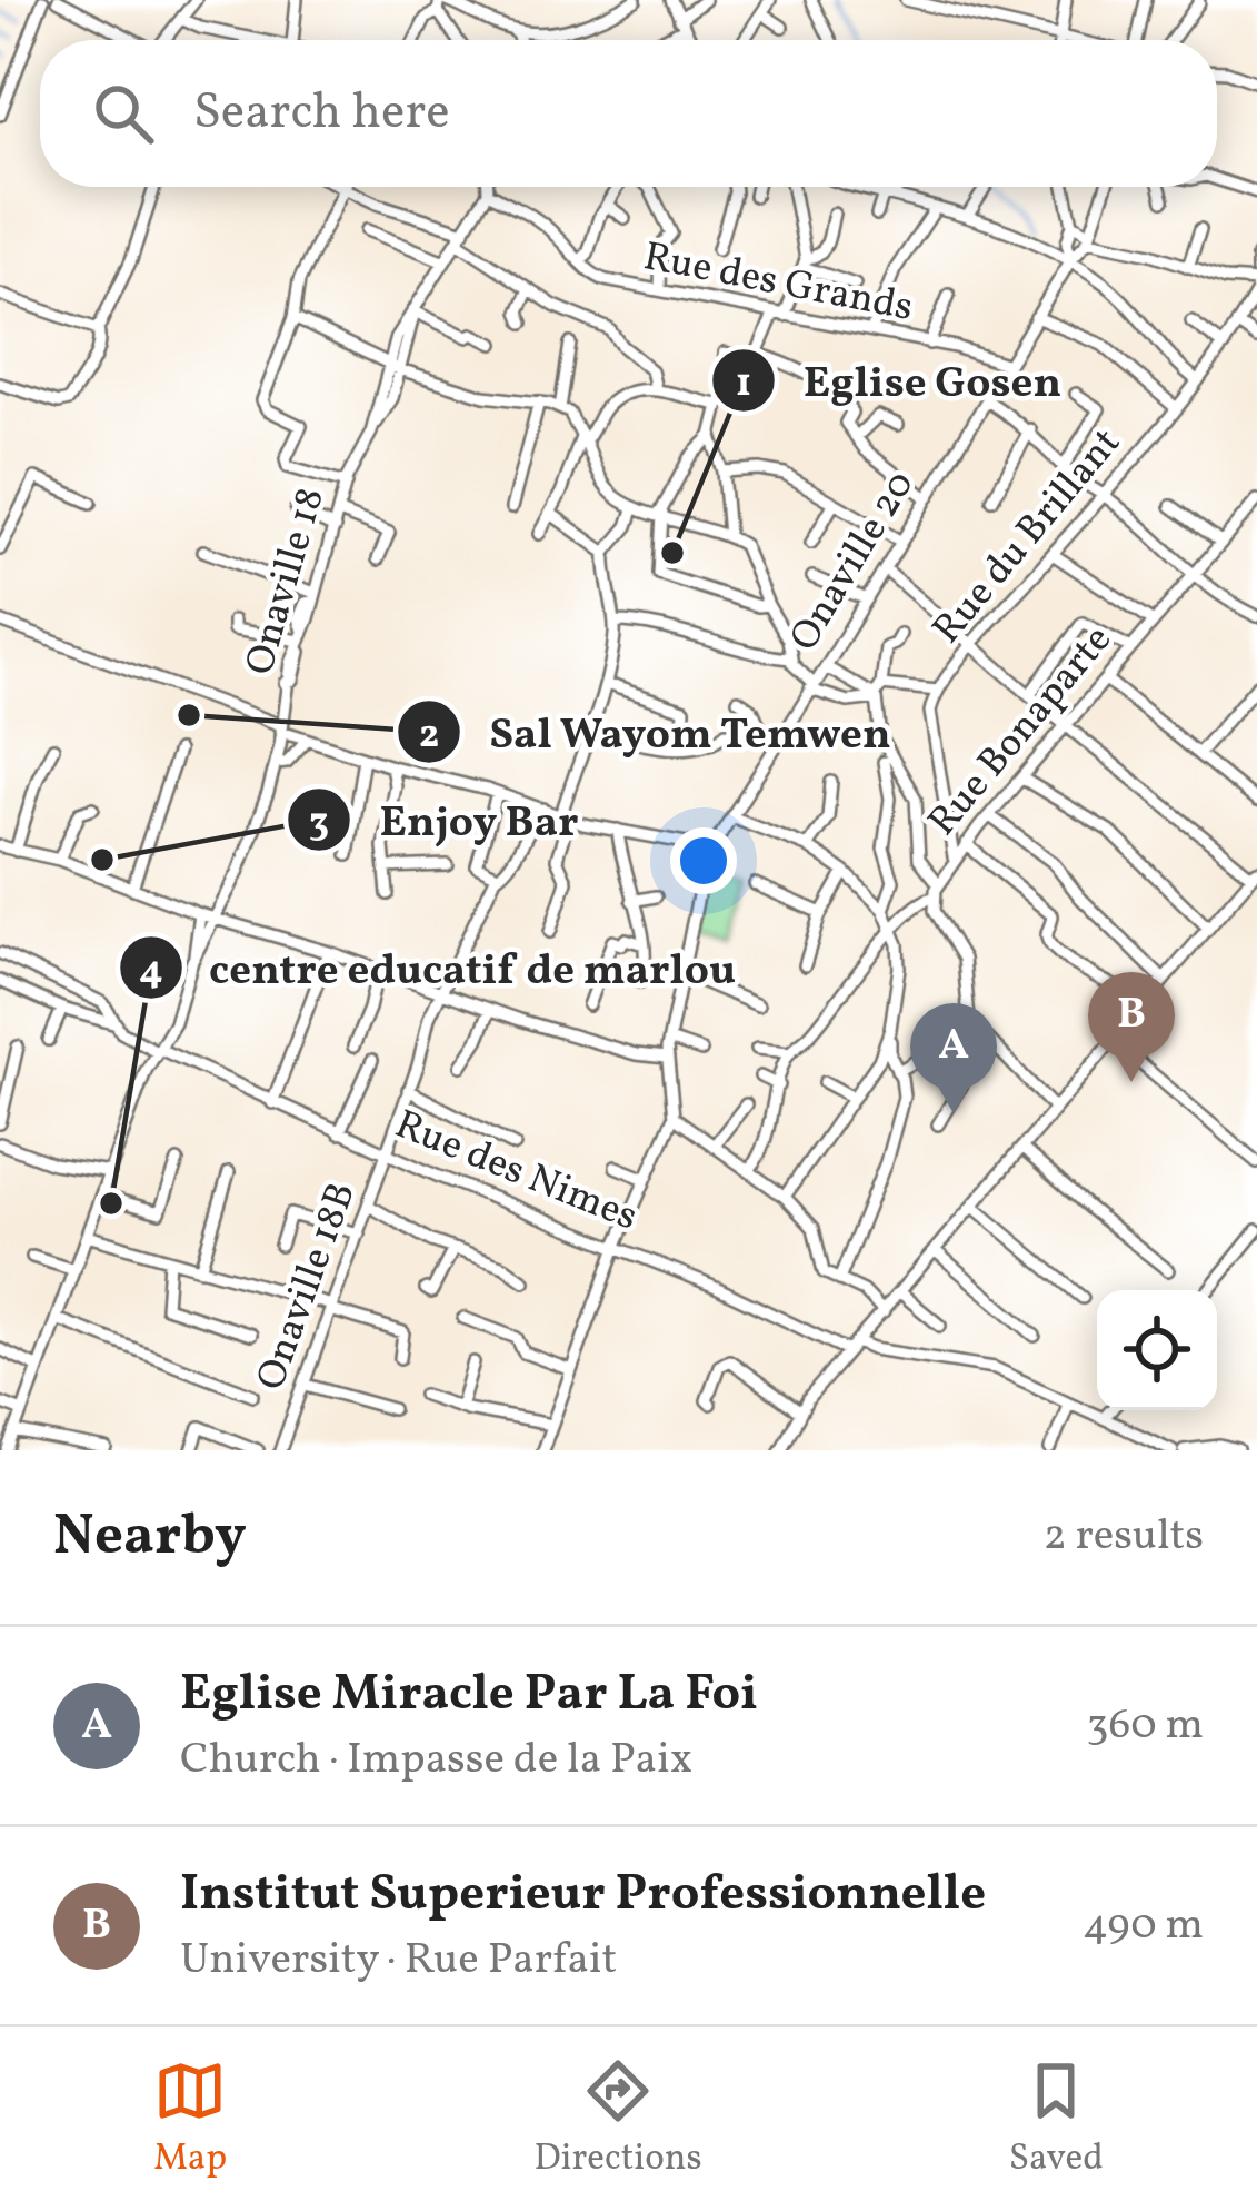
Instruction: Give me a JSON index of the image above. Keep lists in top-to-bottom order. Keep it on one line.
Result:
{"streets":{"street":["Rue des Grands","Rue du Brillant","Onaville 20","Onaville 18","Rue Bonaparte","Rue des Nimes","Onaville 18B"]},"crossings":[["Rue des Grands","Onaville 20"],["Rue du Brillant","Rue Bonaparte"],["Onaville 18","Rue des Nimes"],["Rue des Nimes","Onaville 18B"]],"places":["Eglise Gosen","Sal Wayom Temwen","Enjoy Bar","centre educatif de marlou"],"page":{"search":"Search here","pins":["B","A"],"heading":["Nearby","2 results"],"list":[{"mark":"A","name":"Eglise Miracle Par La Foi","note":"Church · Impasse de la Paix","value":"360 m"},{"mark":"B","name":"Institut Superieur Professionnelle","note":"University · Rue Parfait","value":"490 m"}],"nav":["Map","Directions","Saved"]}}
